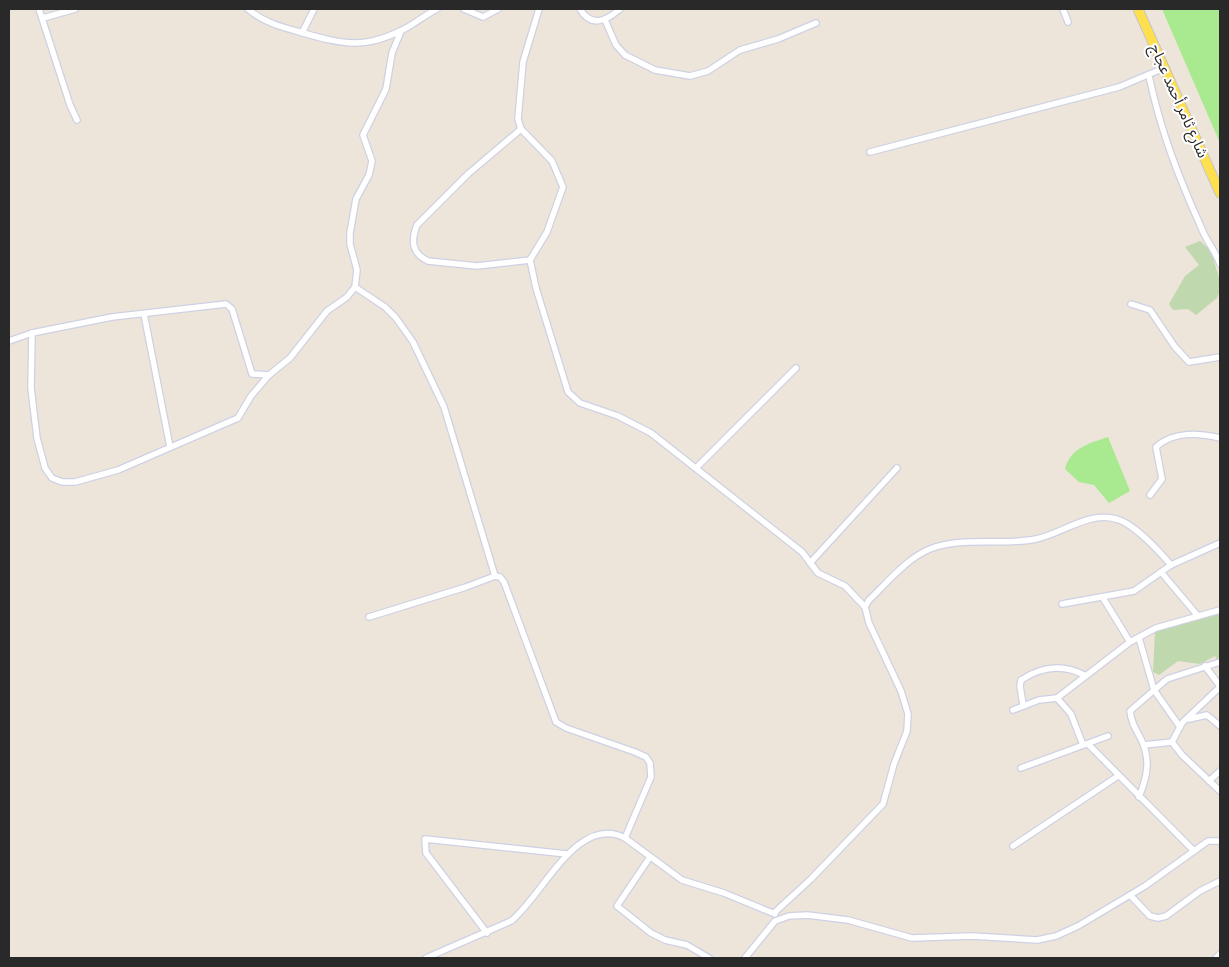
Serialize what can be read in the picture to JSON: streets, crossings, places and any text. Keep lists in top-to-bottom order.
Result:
{
  "streets": {
    "main road": ["شارع ثامر أحمد عجاج"]
  }
}
